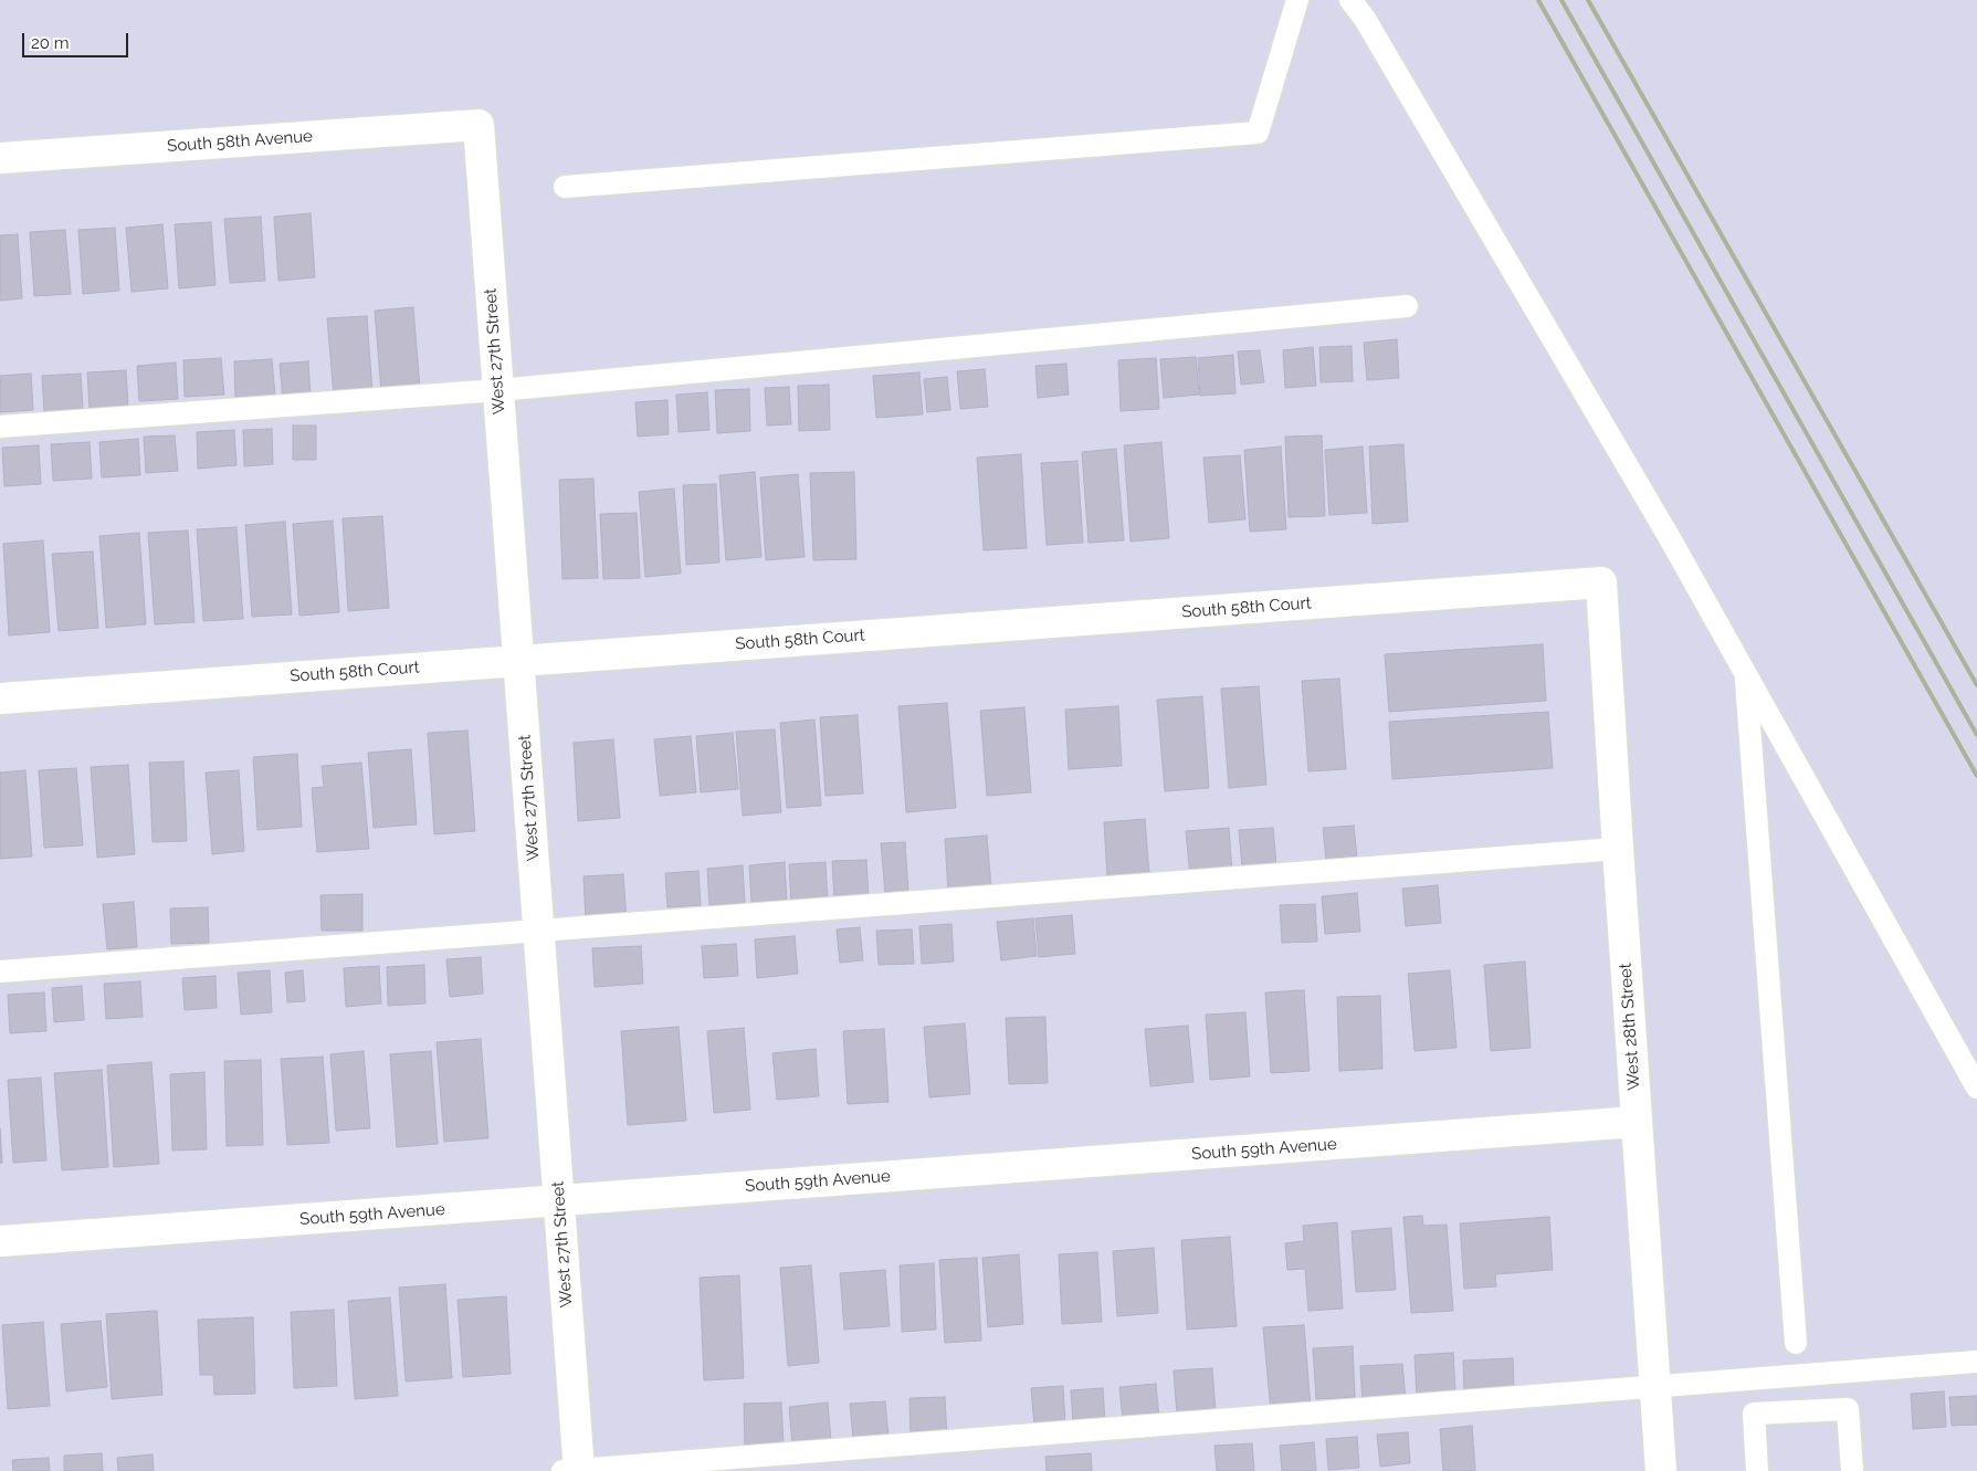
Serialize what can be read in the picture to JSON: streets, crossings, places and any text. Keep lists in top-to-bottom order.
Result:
{
  "streets": {
    "street": [
      "South 58th Avenue",
      "West 27th Street",
      "South 58th Court",
      "West 28th Street",
      "South 59th Avenue"
    ]
  },
  "crossings": [
    ["South 58th Avenue", "West 27th Street"],
    ["West 27th Street", "South 58th Court"],
    ["West 27th Street", "South 59th Avenue"],
    ["South 58th Court", "West 28th Street"],
    ["West 28th Street", "South 59th Avenue"]
  ],
  "scale_bar": "20 m"
}
